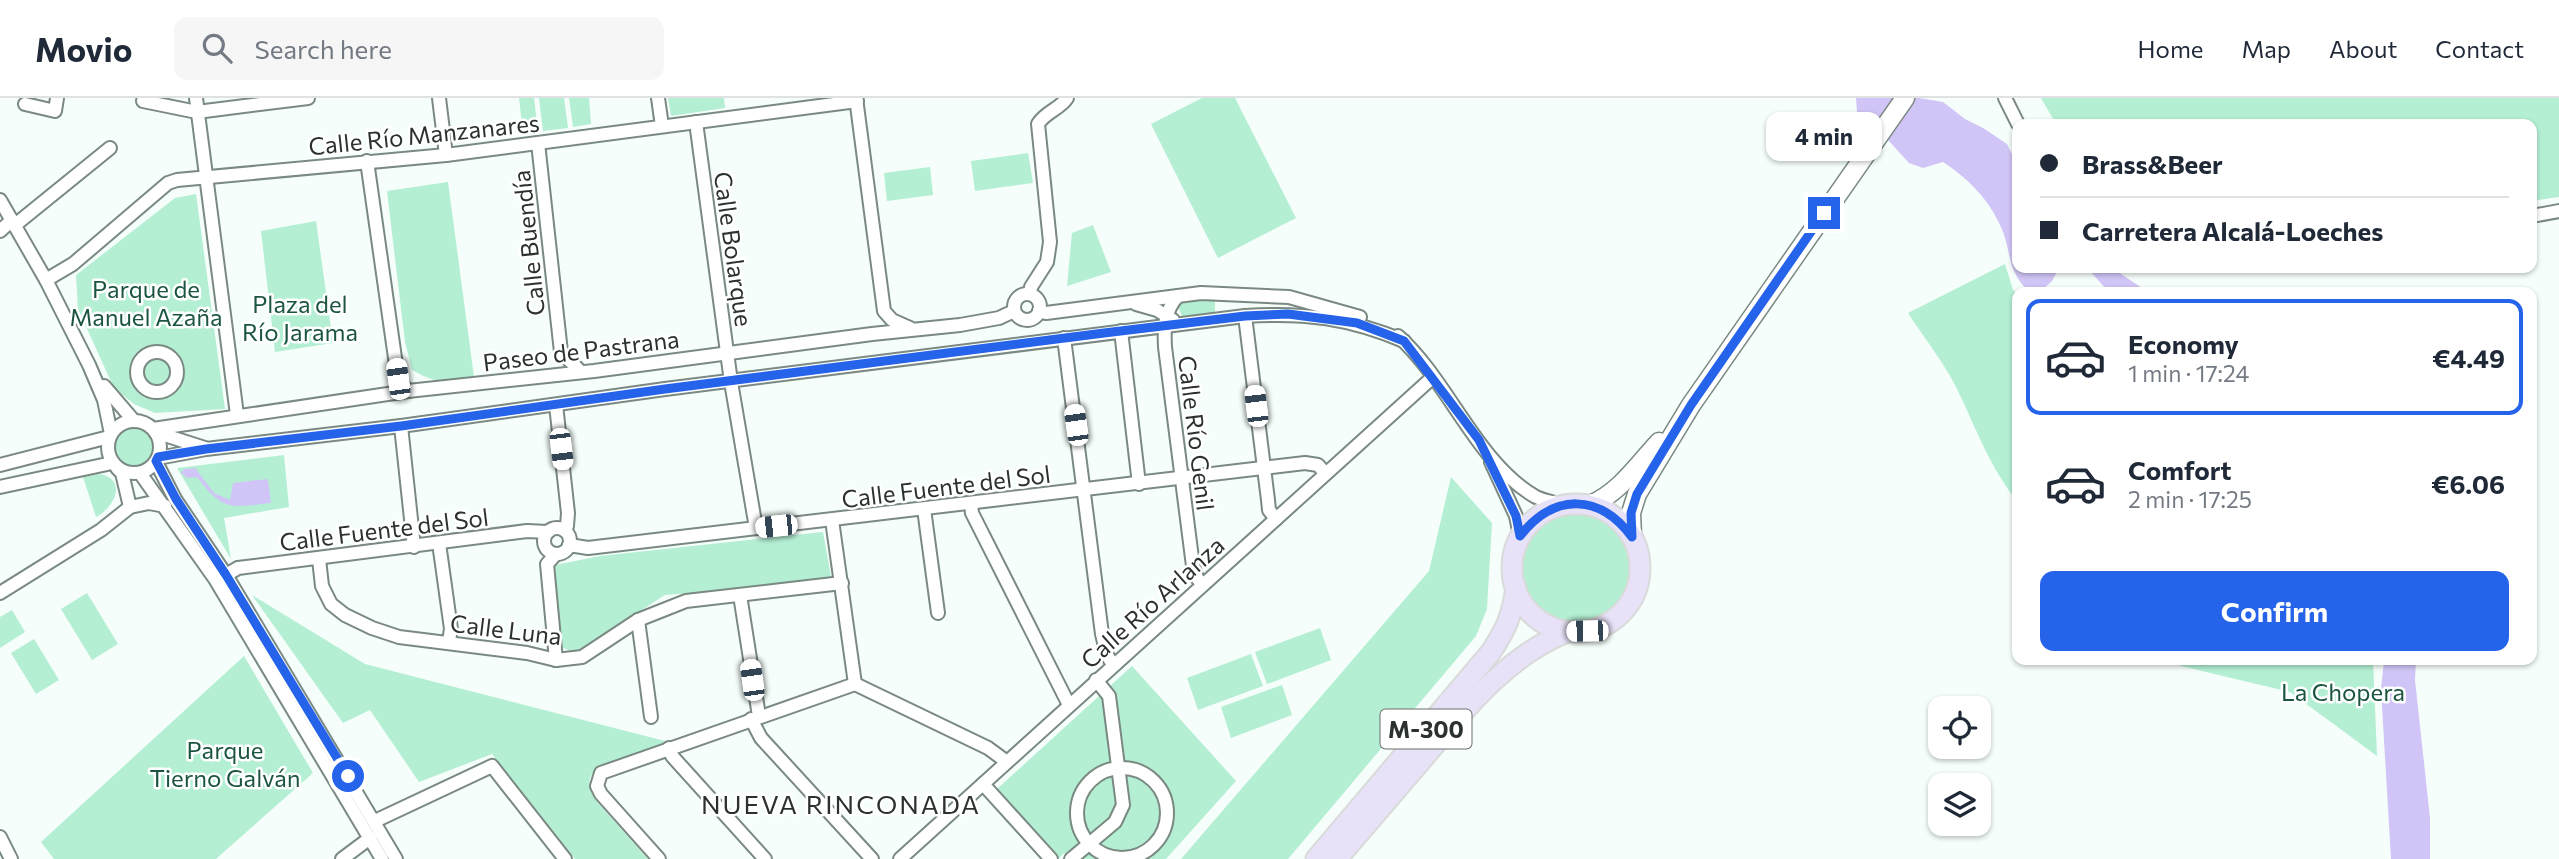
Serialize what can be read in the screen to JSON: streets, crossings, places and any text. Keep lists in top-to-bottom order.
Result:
{
  "streets": {
    "main road": ["M-300"],
    "street": [
      "Calle Río Manzanares",
      "Calle Buendía",
      "Calle Bolarque",
      "Paseo de Pastrana",
      "Calle Río Genil",
      "Calle Fuente del Sol",
      "Calle Río Arlanza",
      "Calle Luna"
    ]
  },
  "crossings": [
    ["Calle Río Manzanares", "Calle Buendía"],
    ["Calle Río Manzanares", "Calle Bolarque"],
    ["Calle Bolarque", "Paseo de Pastrana"],
    ["Calle Bolarque", "Calle Fuente del Sol"],
    ["Paseo de Pastrana", "Calle Río Genil"],
    ["Calle Río Genil", "Calle Fuente del Sol"],
    ["Calle Río Genil", "Calle Río Arlanza"],
    ["Calle Fuente del Sol", "Calle Río Arlanza"],
    ["Calle Fuente del Sol", "Calle Luna"]
  ],
  "districts": ["NUEVA RINCONADA"],
  "parks": [
    "Parque de Manuel Azaña",
    "Plaza del Río Jarama",
    "La Chopera",
    "Parque Tierno Galván"
  ],
  "page": {
    "header": "Movio",
    "search": "Search here",
    "nav": [
      "Home",
      "Map",
      "About",
      "Contact"
    ],
    "bubble": "4 min",
    "banner": ["Brass&Beer", "Carretera Alcalá-Loeches"],
    "list": [
      {
        "name": "Economy",
        "note": "1 min · 17:24",
        "value": "€4.49"
      },
      {
        "name": "Comfort",
        "note": "2 min · 17:25",
        "value": "€6.06"
      }
    ],
    "buttons": "Confirm"
  }
}
